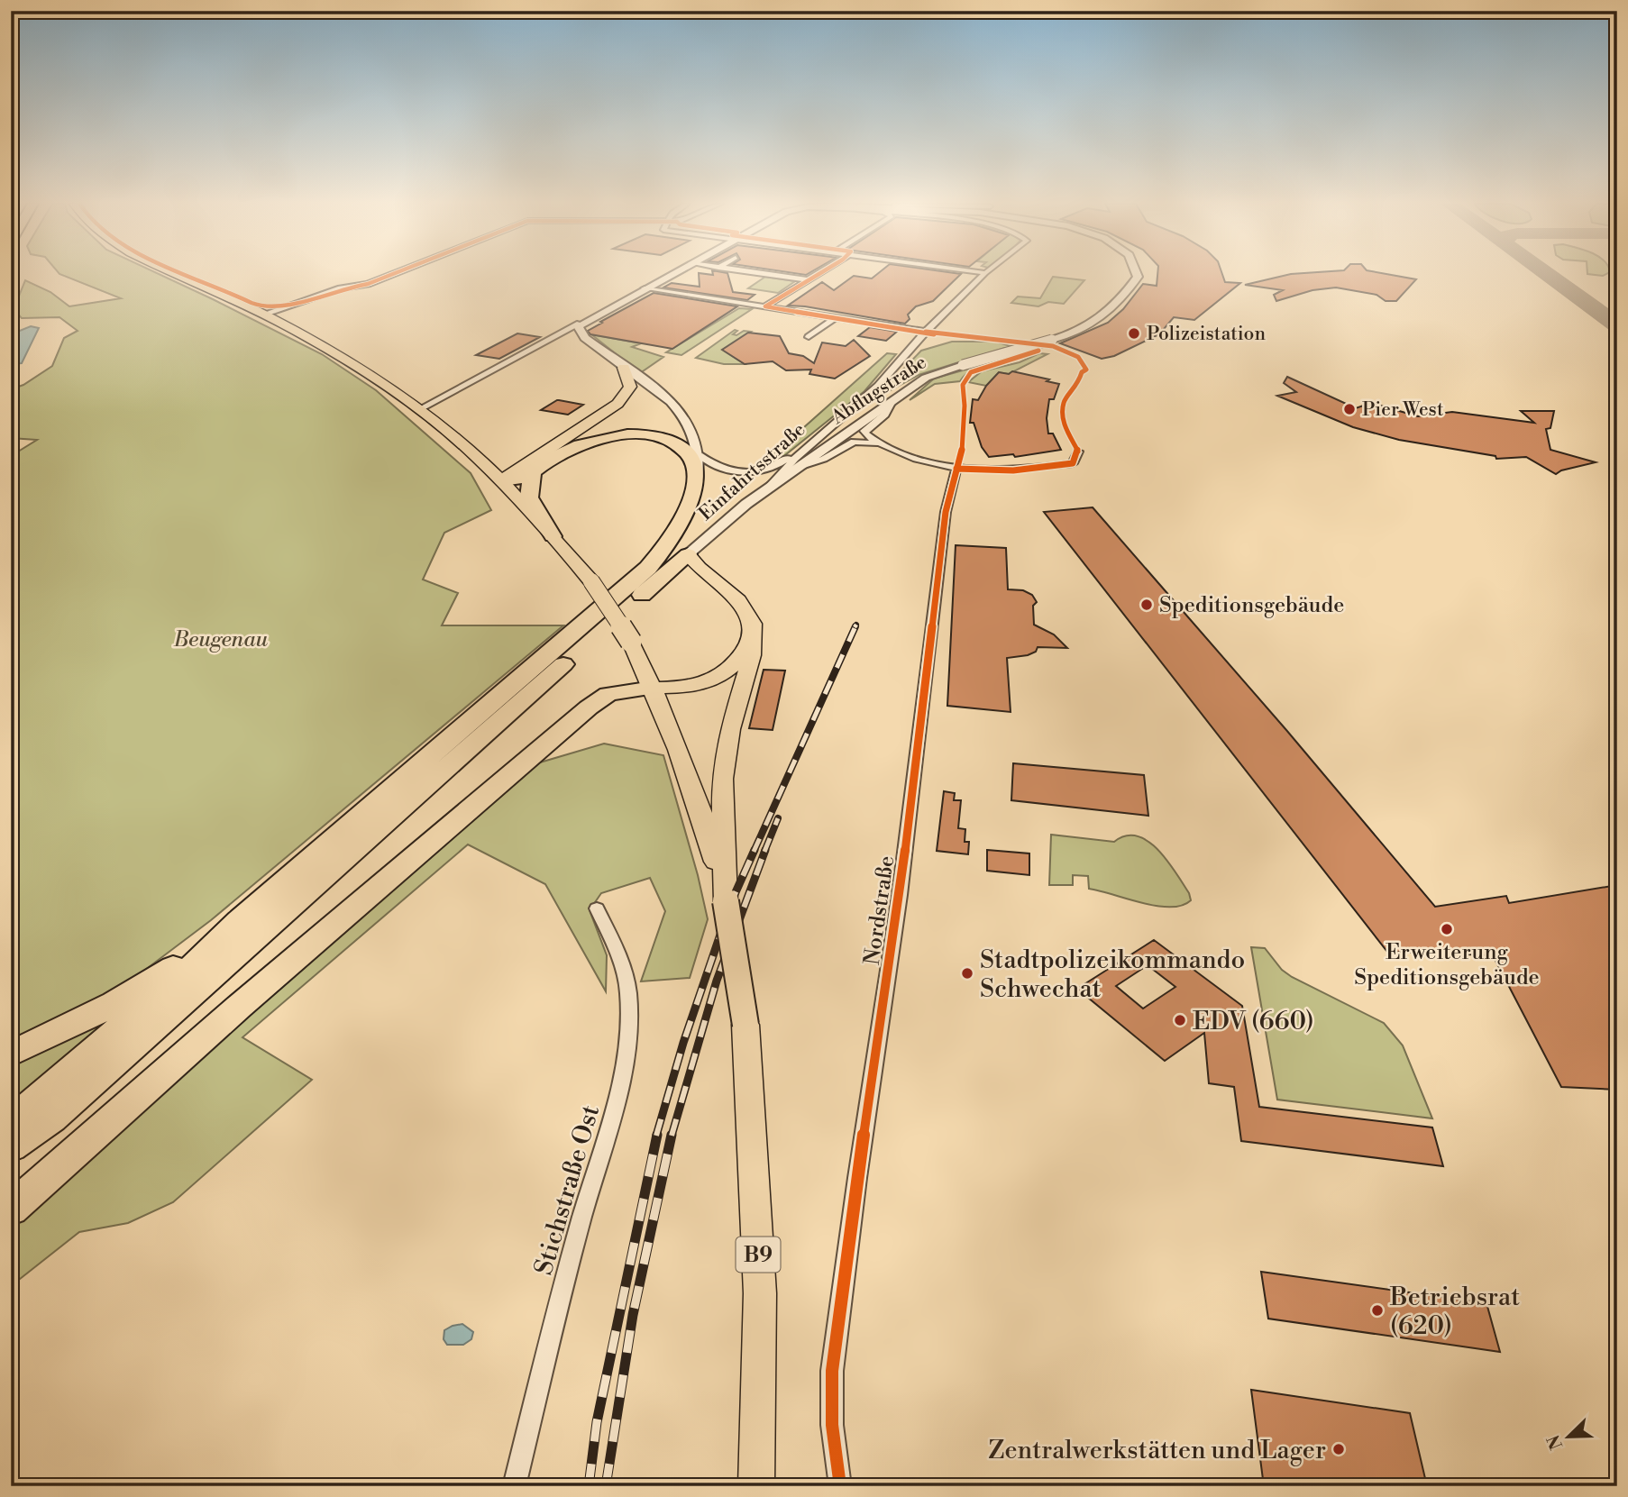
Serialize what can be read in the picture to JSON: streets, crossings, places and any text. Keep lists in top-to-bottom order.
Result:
{
  "streets": {
    "main road": ["B9"],
    "street": [
      "Abflugstraße",
      "Einfahrtsstraße",
      "Nordstraße",
      "Stichstraße Ost"
    ]
  },
  "crossings": [
    ["Abflugstraße", "Einfahrtsstraße"]
  ],
  "parks": ["Beugenau"],
  "places": [
    "Polizeistation",
    "Pier West",
    "Speditionsgebäude",
    "Erweiterung Speditionsgebäude",
    "Stadtpolizeikommando Schwechat",
    "EDV (660)",
    "Betriebsrat (620)",
    "Zentralwerkstätten und Lager"
  ],
  "north": "bottom left"
}
